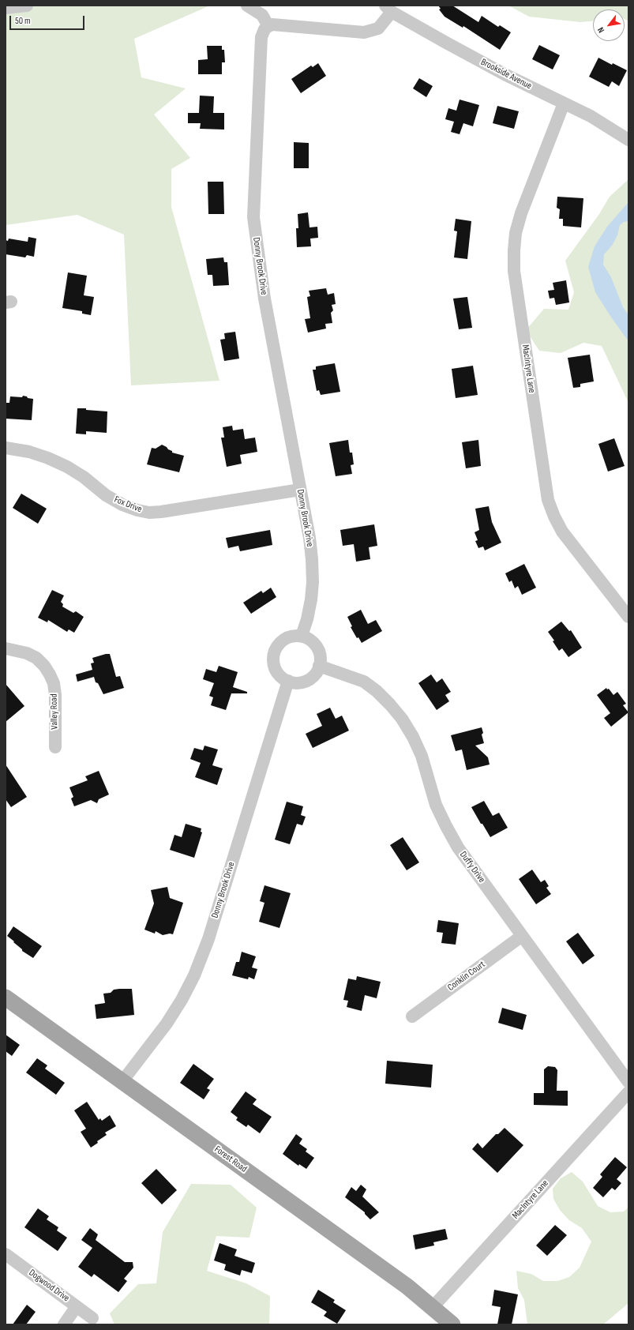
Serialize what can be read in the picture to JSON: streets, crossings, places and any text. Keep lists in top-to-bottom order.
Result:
{
  "streets": {
    "main road": ["Forest Road"],
    "street": [
      "Brookside Avenue",
      "Donny Brook Drive",
      "MacIntyre Lane",
      "Fox Drive",
      "Valley Road",
      "Duffy Drive",
      "Conklin Court",
      "Dogwood Drive"
    ]
  },
  "crossings": [
    ["Brookside Avenue", "MacIntyre Lane"],
    ["Donny Brook Drive", "Fox Drive"],
    ["Donny Brook Drive", "Duffy Drive"],
    ["Donny Brook Drive", "Forest Road"],
    ["MacIntyre Lane", "Forest Road"],
    ["Duffy Drive", "Conklin Court"]
  ],
  "scale_bar": "50 m",
  "north": "bottom left"
}
